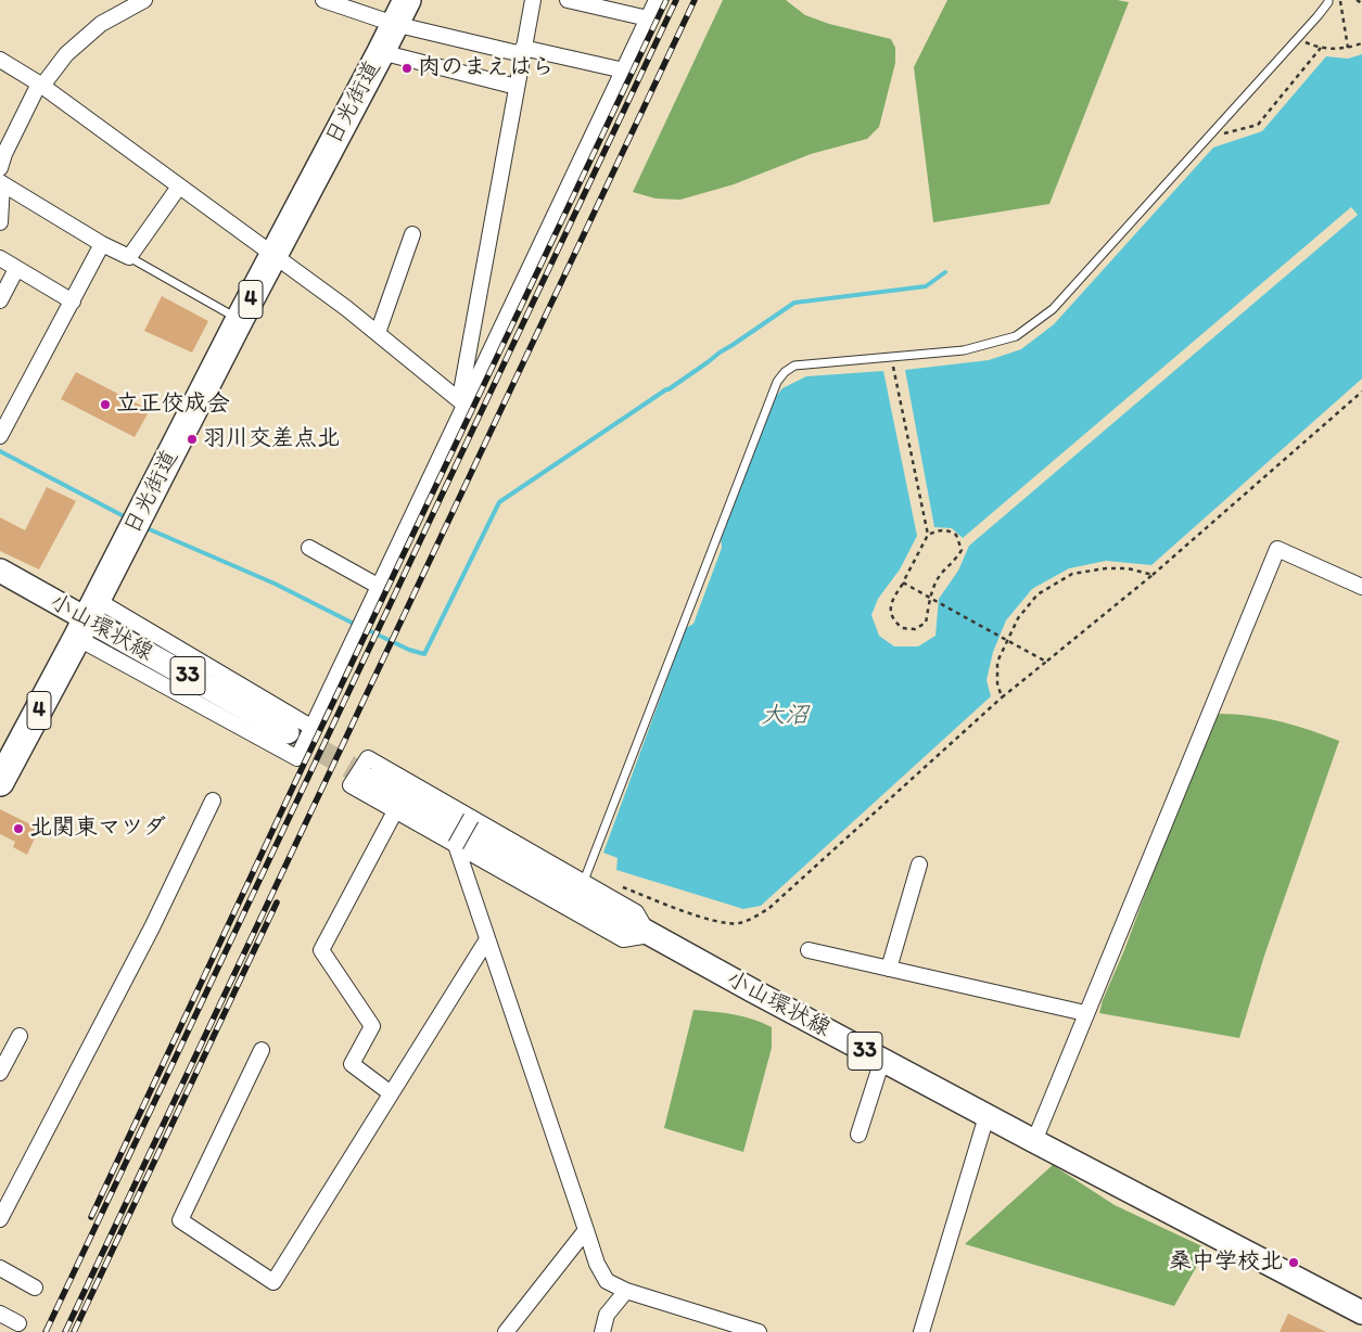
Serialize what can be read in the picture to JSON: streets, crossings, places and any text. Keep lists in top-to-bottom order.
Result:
{
  "streets": {
    "highway": ["日光街道", "4"],
    "main road": ["小山環状線", "33"]
  },
  "crossings": [
    ["日光街道", "小山環状線"]
  ],
  "water": ["大沼"],
  "places": [
    "肉のまえはら",
    "立正佼成会",
    "羽川交差点北",
    "北関東マツダ",
    "桑中学校北"
  ]
}
